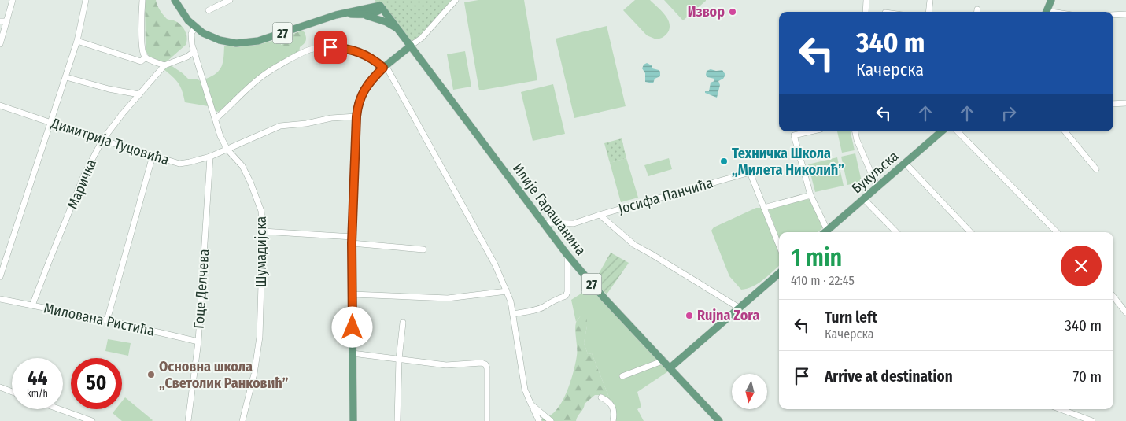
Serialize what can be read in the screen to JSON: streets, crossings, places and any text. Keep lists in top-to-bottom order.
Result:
{
  "streets": {
    "main road": ["27", "Букуљска", "Илије Гарашанина"],
    "street": [
      "Димитрија Туцовића",
      "Маричка",
      "Јосифа Панчића",
      "Шумадијска",
      "Гоце Делчева",
      "Милована Ристића"
    ]
  },
  "crossings": [
    ["27", "Илије Гарашанина"],
    ["27", "Шумадијска"],
    ["Димитрија Туцовића", "Маричка"],
    ["Димитрија Туцовића", "Шумадијска"],
    ["Димитрија Туцовића", "Гоце Делчева"],
    ["Маричка", "Шумадијска"],
    ["Маричка", "Милована Ристића"],
    ["Јосифа Панчића", "Илије Гарашанина"],
    ["Гоце Делчева", "Милована Ристића"]
  ],
  "places": [
    "Извор",
    "Техничка Школа „Милета Николић”",
    "Rujna Zora",
    "Основна школа „Светолик Ранковић”"
  ],
  "north": "bottom",
  "page": {
    "turn": ["340 m", "Качерска"],
    "heading": ["1 min", "410 m · 22:45"],
    "list": [
      {
        "name": "Turn left",
        "note": "Качерска",
        "value": "340 m"
      },
      {
        "name": "Arrive at destination",
        "value": "70 m"
      }
    ],
    "speed": "44 km/h",
    "limit": "50"
  }
}
